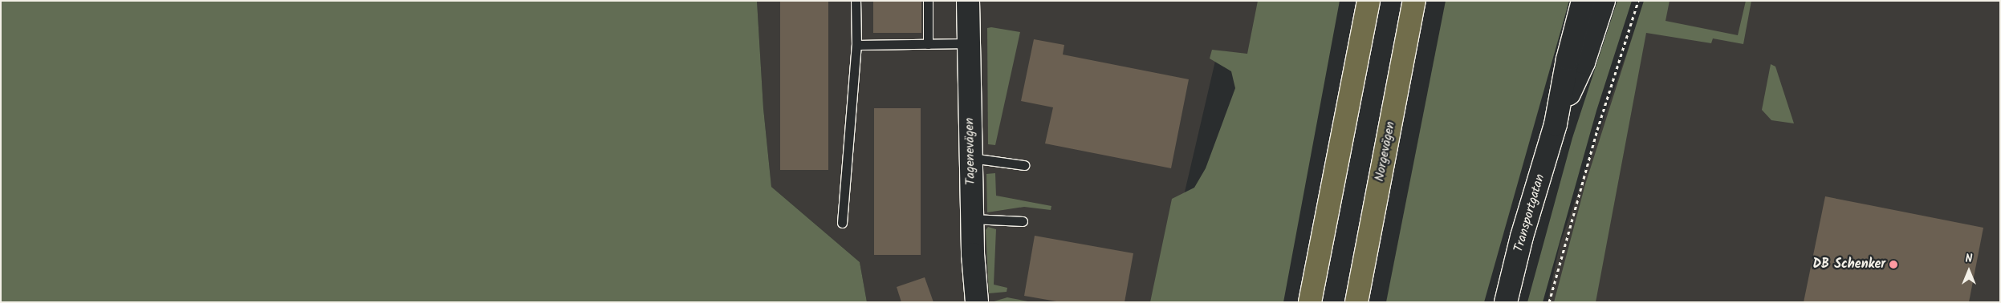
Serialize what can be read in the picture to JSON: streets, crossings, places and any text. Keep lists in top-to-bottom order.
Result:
{
  "streets": {
    "highway": ["Norgevägen"],
    "street": ["Tagenevägen", "Transportgatan"]
  },
  "places": ["DB Schenker"],
  "north": "top"
}
